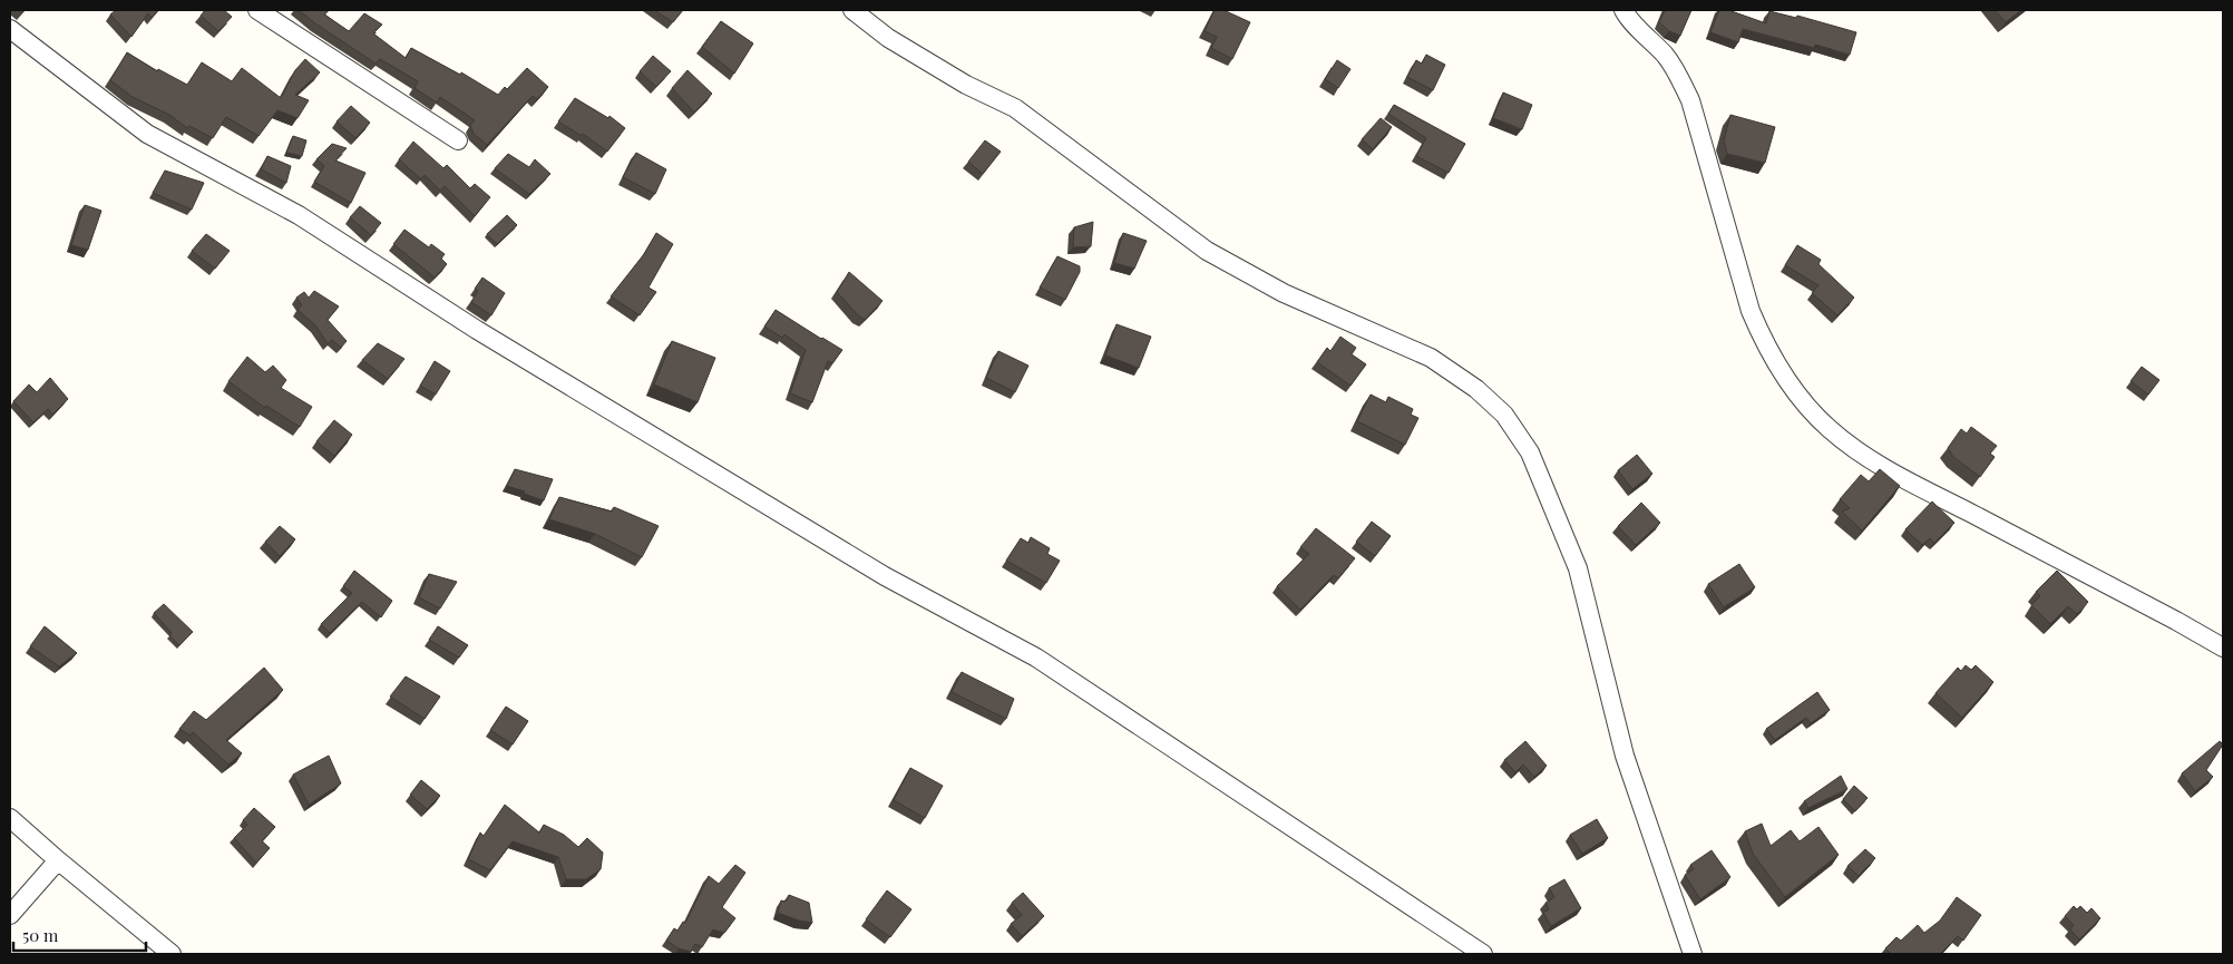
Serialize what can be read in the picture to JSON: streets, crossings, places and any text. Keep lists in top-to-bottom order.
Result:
{
  "scale_bar": "50 m"
}
